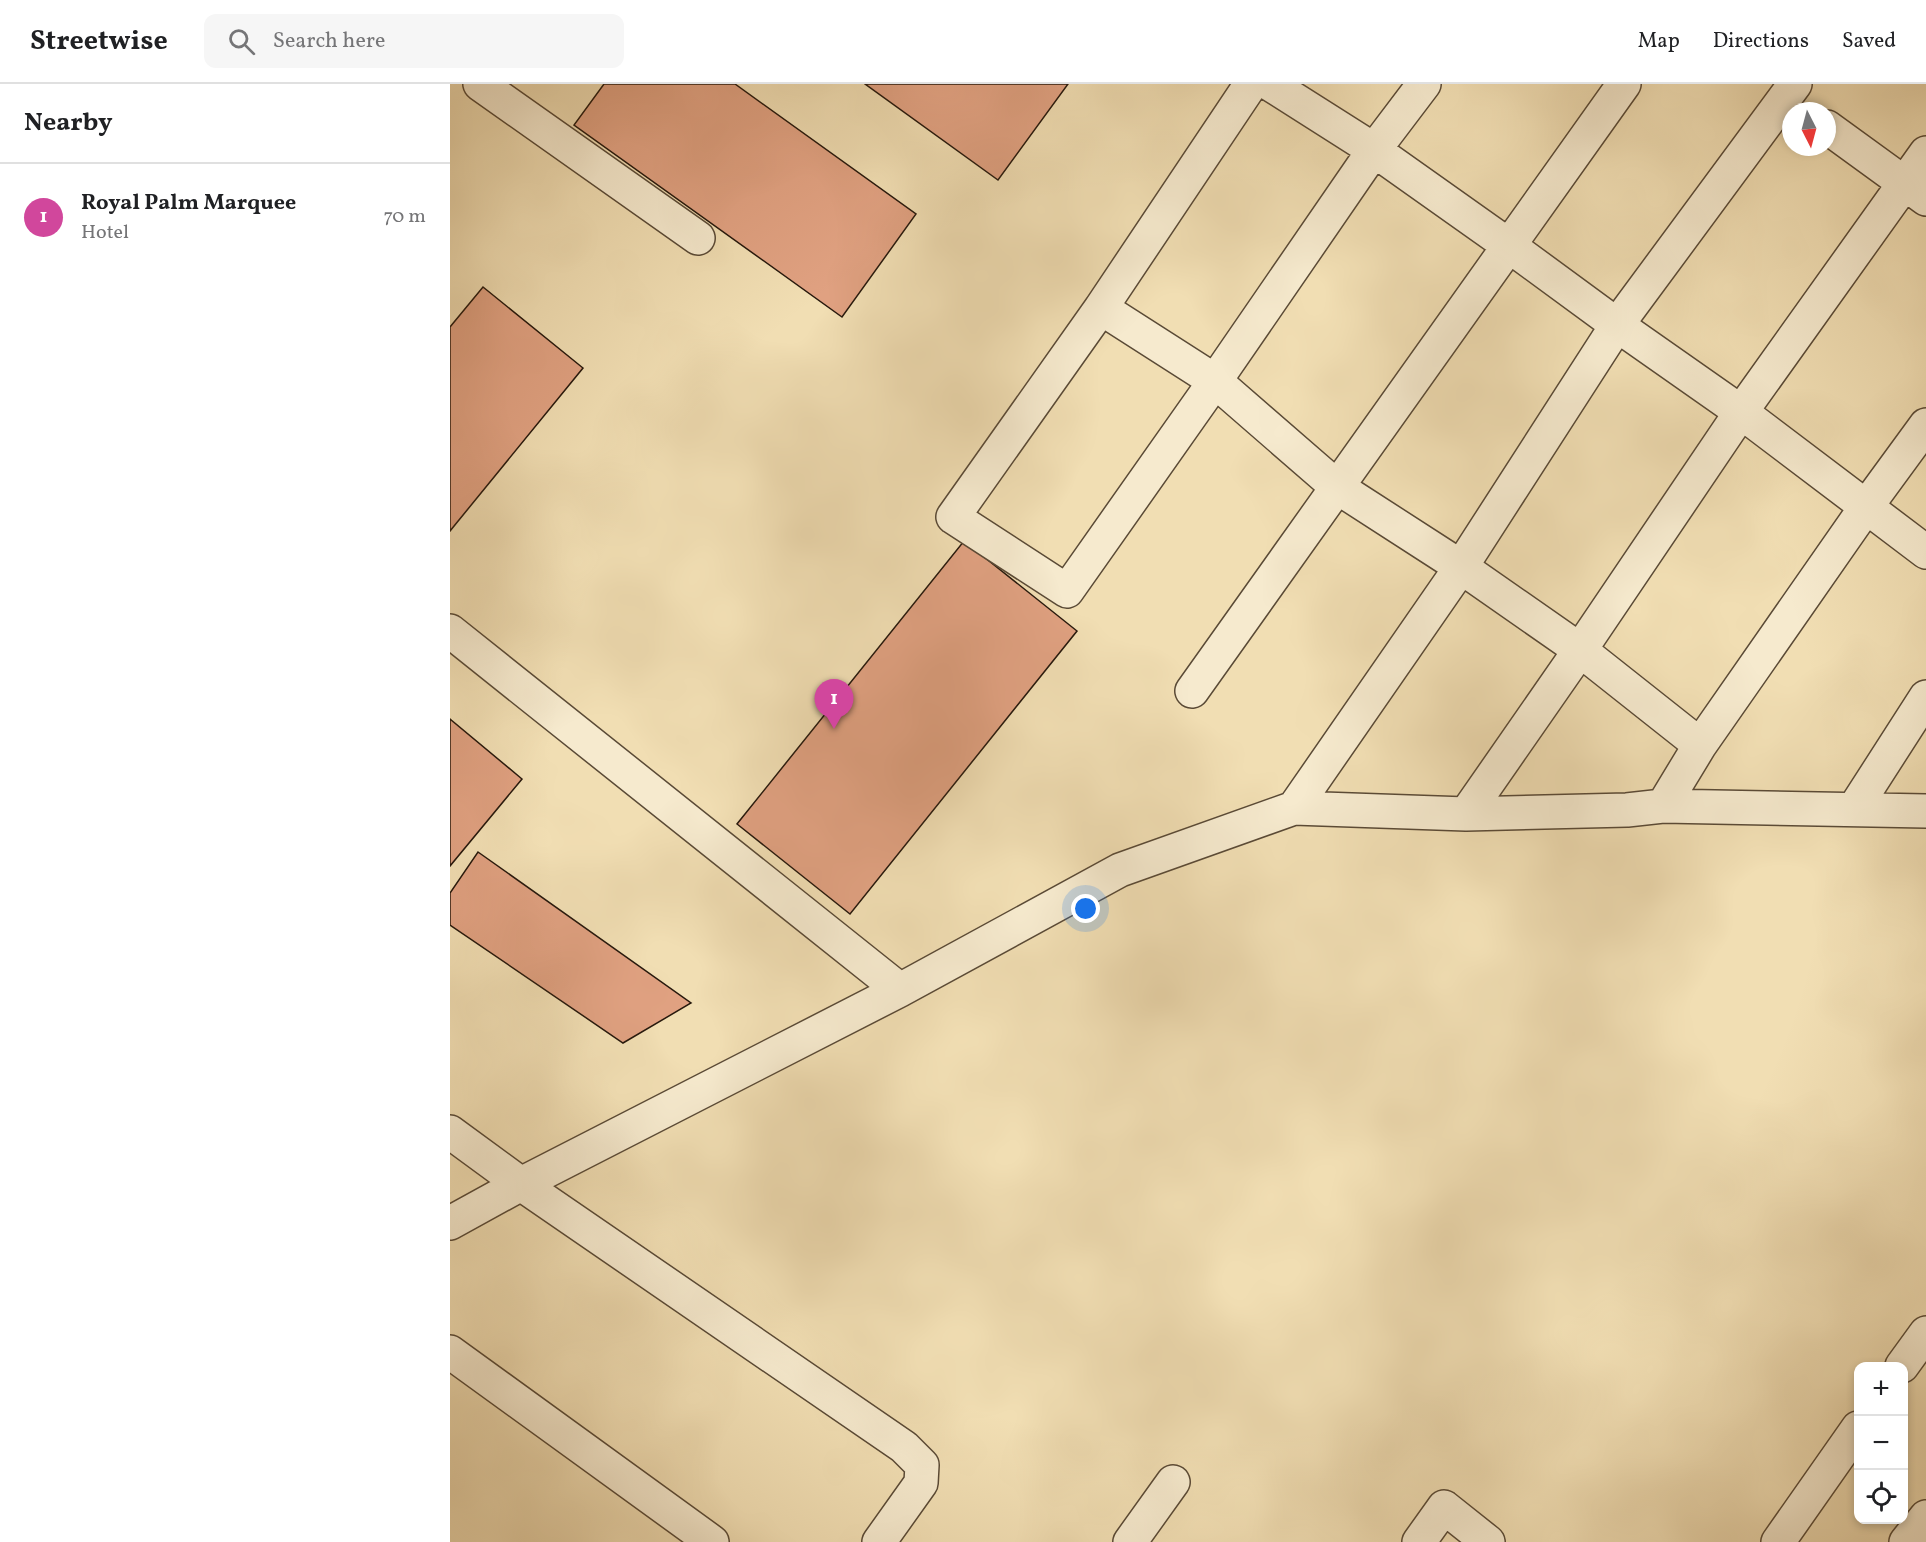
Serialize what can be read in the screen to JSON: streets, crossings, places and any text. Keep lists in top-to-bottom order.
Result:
{
  "north": "bottom",
  "page": {
    "header": "Streetwise",
    "search": "Search here",
    "nav": ["Map", "Directions", "Saved"],
    "heading": "Nearby",
    "list": [
      {
        "mark": "1",
        "name": "Royal Palm Marquee",
        "note": "Hotel",
        "value": "70 m"
      }
    ],
    "pins": "1",
    "map_buttons": ["+", "−"]
  }
}
